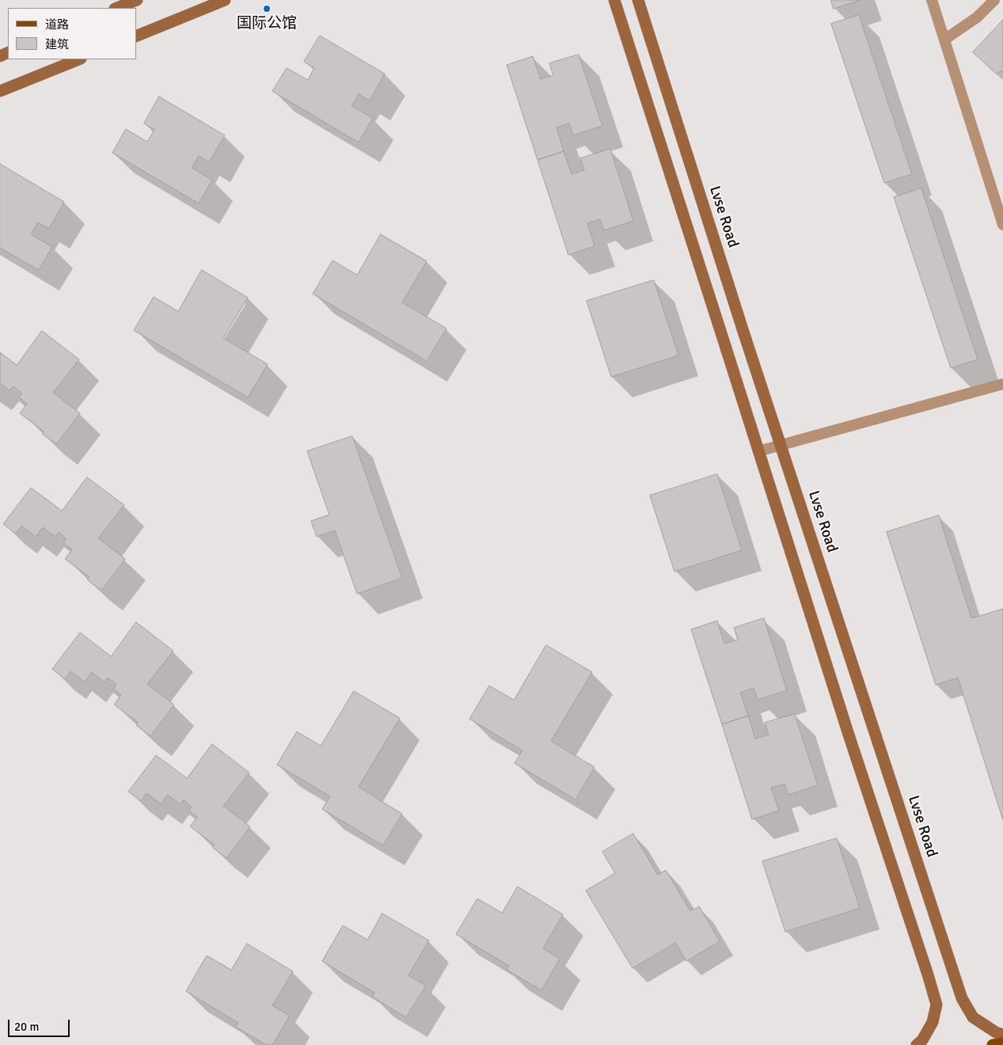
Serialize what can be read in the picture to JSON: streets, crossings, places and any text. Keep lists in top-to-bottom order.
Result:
{
  "streets": {
    "main road": ["Lvse Road"]
  },
  "places": ["国际公馆"],
  "legend": ["道路", "建筑"],
  "scale_bar": "20 m"
}
